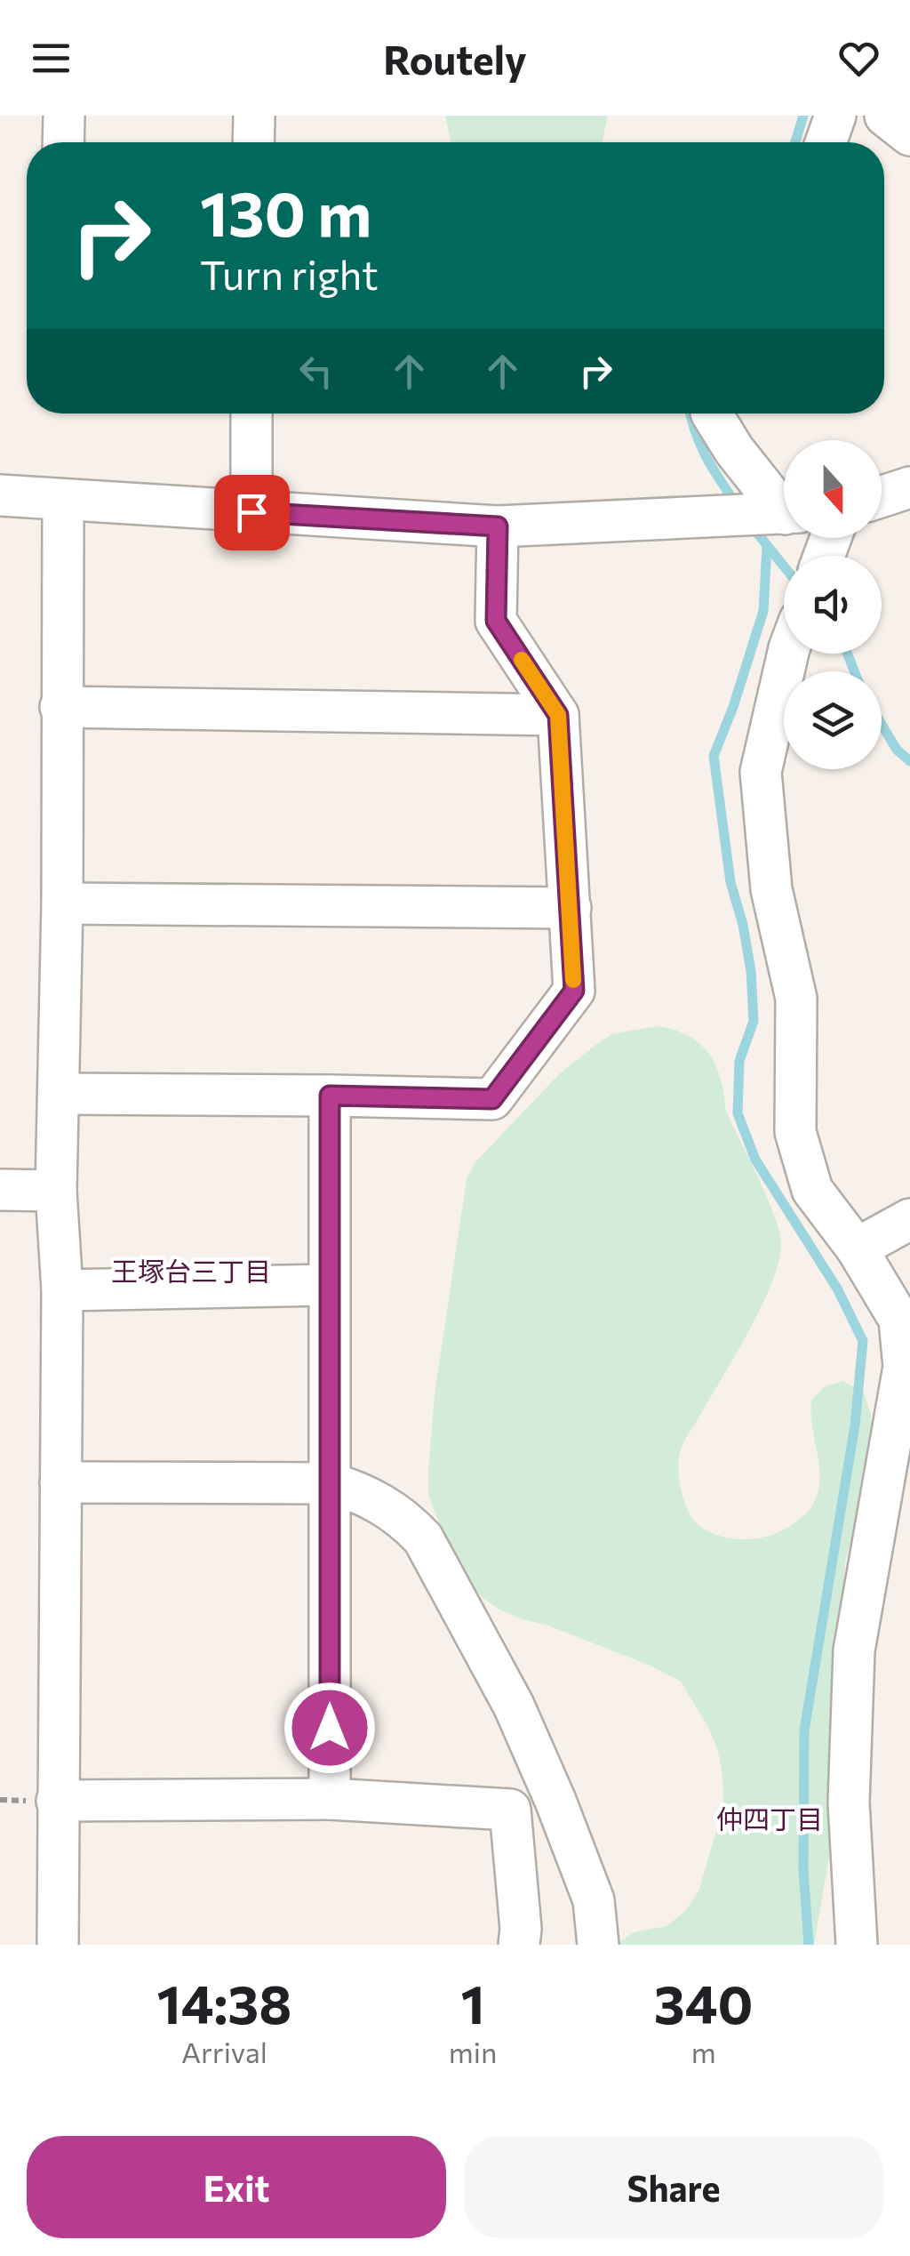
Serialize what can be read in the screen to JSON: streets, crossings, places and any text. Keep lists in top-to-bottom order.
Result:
{
  "districts": ["王塚台三丁目", "仲四丁目"],
  "north": "bottom",
  "page": {
    "header": "Routely",
    "turn": ["130 m", "Turn right"],
    "eta": [
      "14:38",
      "Arrival",
      "1",
      "min",
      "340",
      "m"
    ],
    "buttons": ["Exit", "Share"]
  }
}
